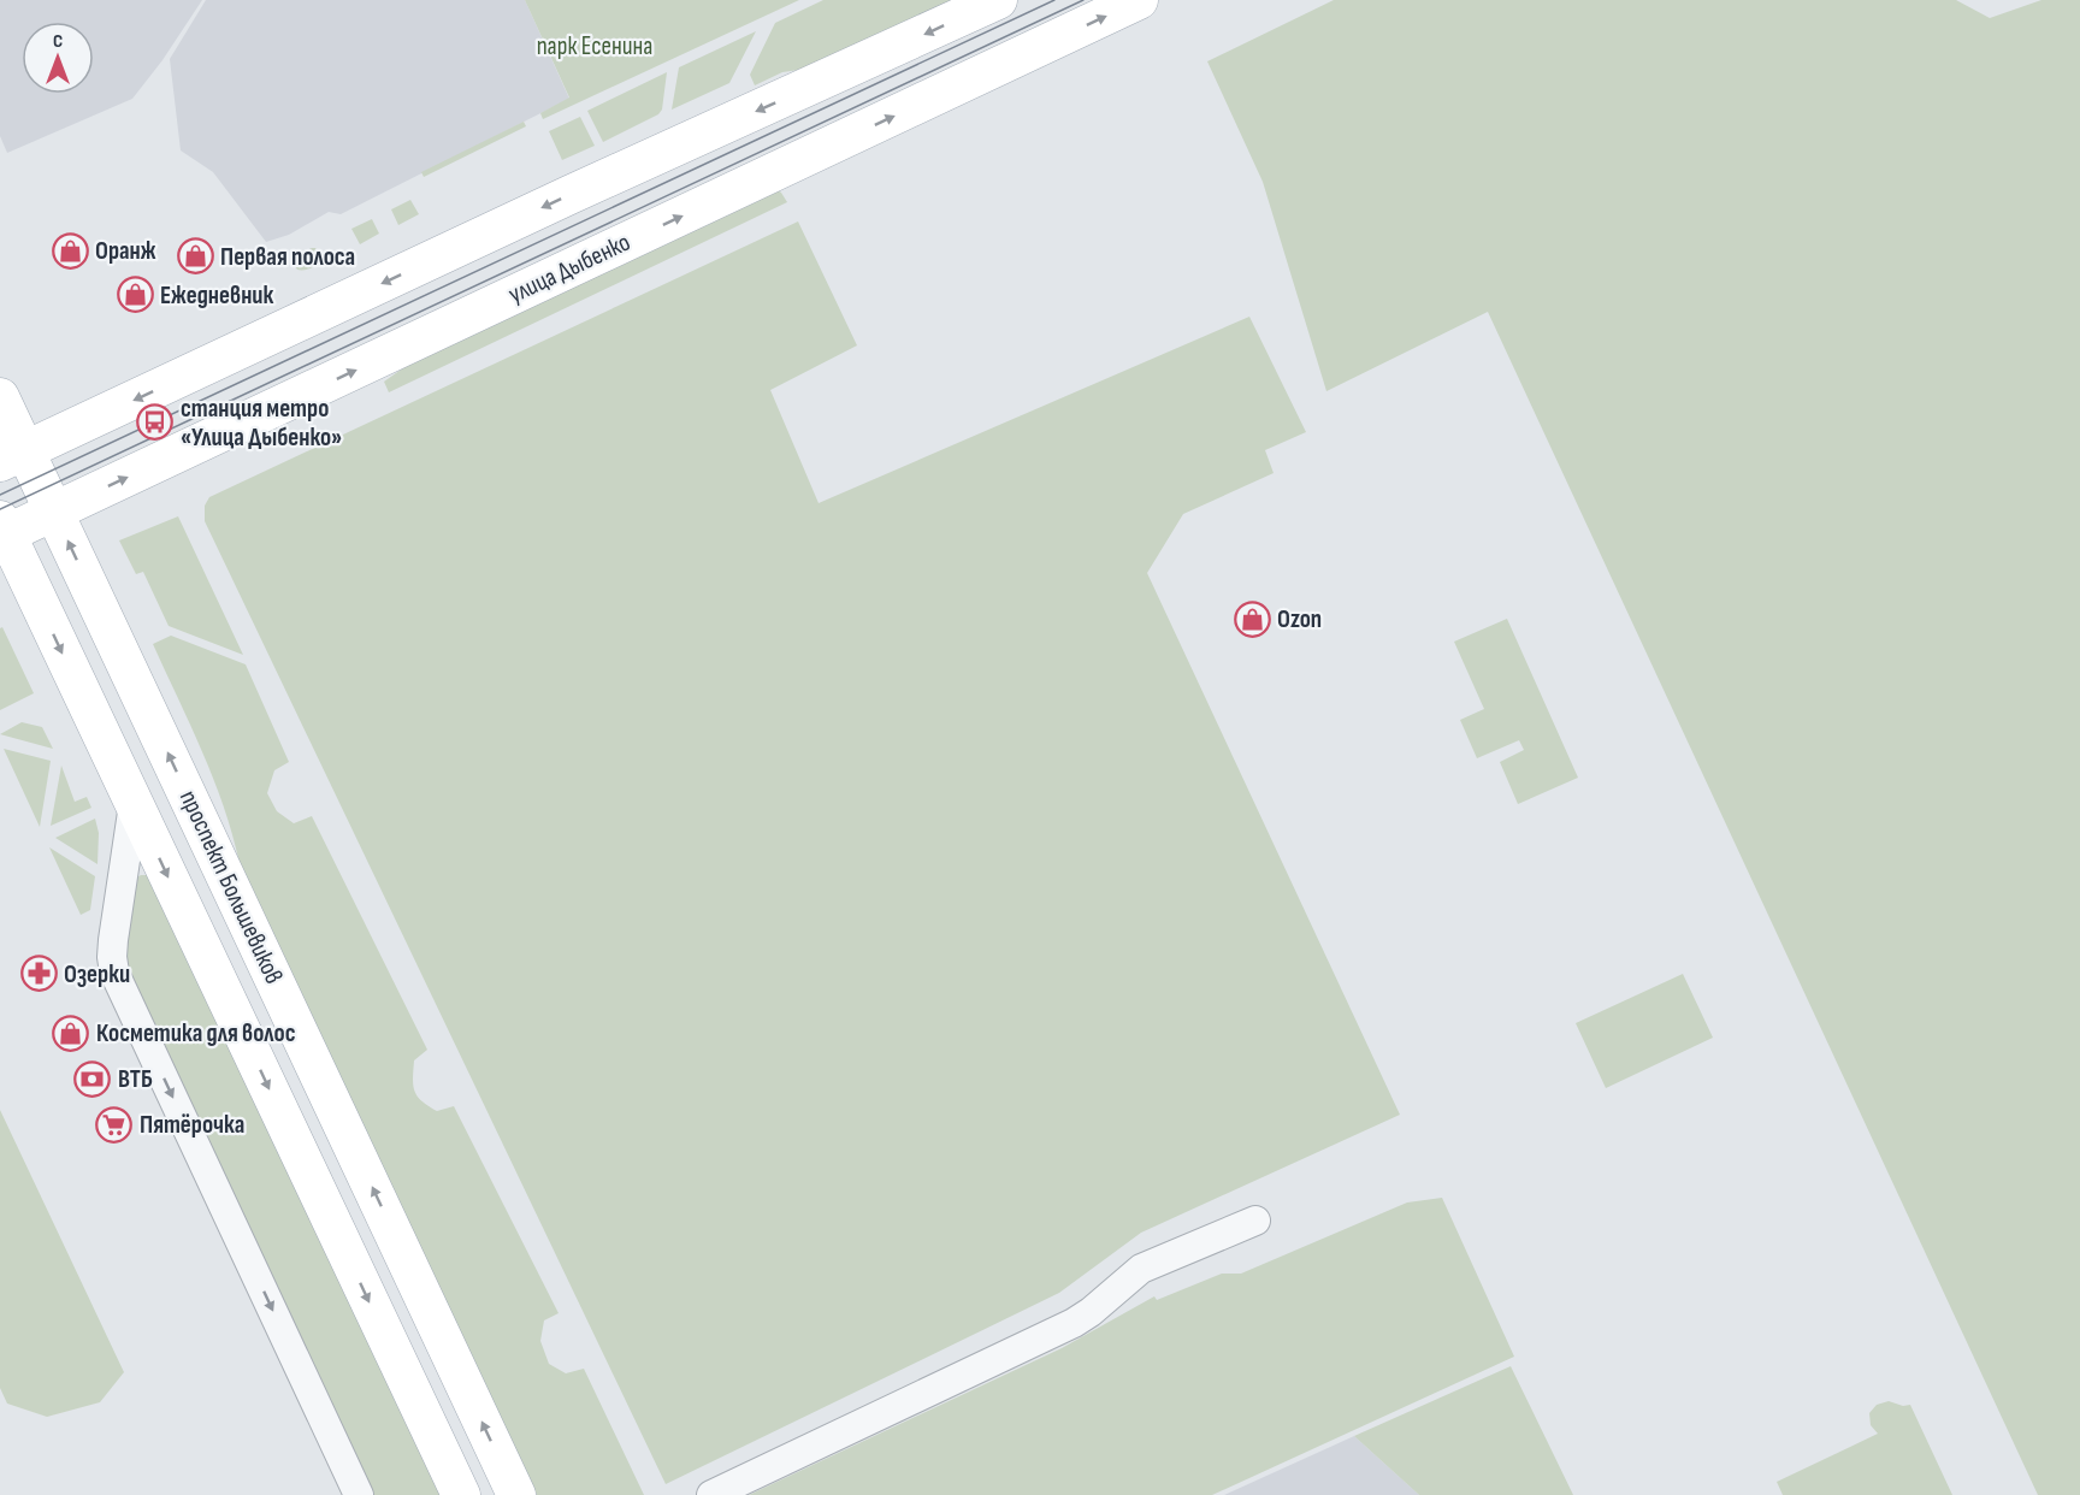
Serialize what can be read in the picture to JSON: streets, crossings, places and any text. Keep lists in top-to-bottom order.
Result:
{
  "streets": {
    "main road": ["улица Дыбенко", "проспект Большевиков"]
  },
  "crossings": [
    ["улица Дыбенко", "проспект Большевиков"]
  ],
  "parks": ["парк Есенина"],
  "places": {
    "shop": [
      "Оранж",
      "Первая полоса",
      "Ежедневник",
      "Ozon",
      "Косметика для волос"
    ],
    "bus stop": ["станция метро «Улица Дыбенко»"],
    "pharmacy": ["Озерки"],
    "bank": ["ВТБ"],
    "supermarket": ["Пятёрочка"]
  },
  "north": "top"
}
